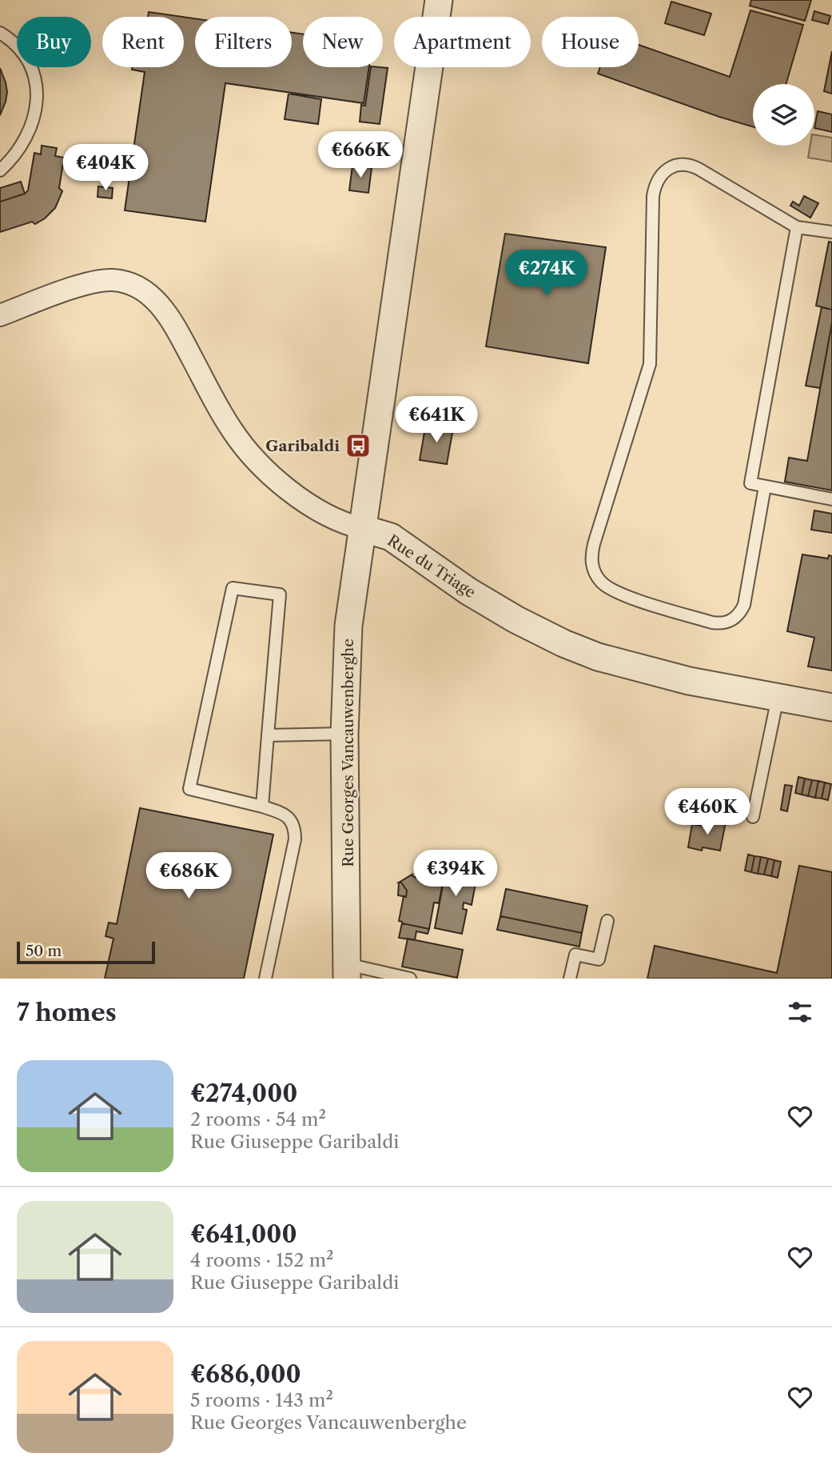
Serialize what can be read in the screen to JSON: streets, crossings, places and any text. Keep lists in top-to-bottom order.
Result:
{
  "streets": {
    "street": ["Rue du Triage", "Rue Georges Vancauwenberghe"]
  },
  "crossings": [
    ["Rue du Triage", "Rue Georges Vancauwenberghe"]
  ],
  "places": {
    "bus stop": ["Garibaldi"]
  },
  "scale_bar": "50 m",
  "page": {
    "chip": [
      "Buy",
      "Rent",
      "Filters",
      "New",
      "Apartment",
      "House"
    ],
    "price": [
      "€666K",
      "€404K",
      "€274K",
      "€641K",
      "€460K",
      "€394K",
      "€686K"
    ],
    "scale": "50 m",
    "heading": "7 homes",
    "list": [
      {
        "name": "€274,000",
        "note": "2 rooms · 54 m² · Rue Giuseppe Garibaldi"
      },
      {
        "name": "€641,000",
        "note": "4 rooms · 152 m² · Rue Giuseppe Garibaldi"
      },
      {
        "name": "€686,000",
        "note": "5 rooms · 143 m² · Rue Georges Vancauwenberghe"
      }
    ]
  }
}
